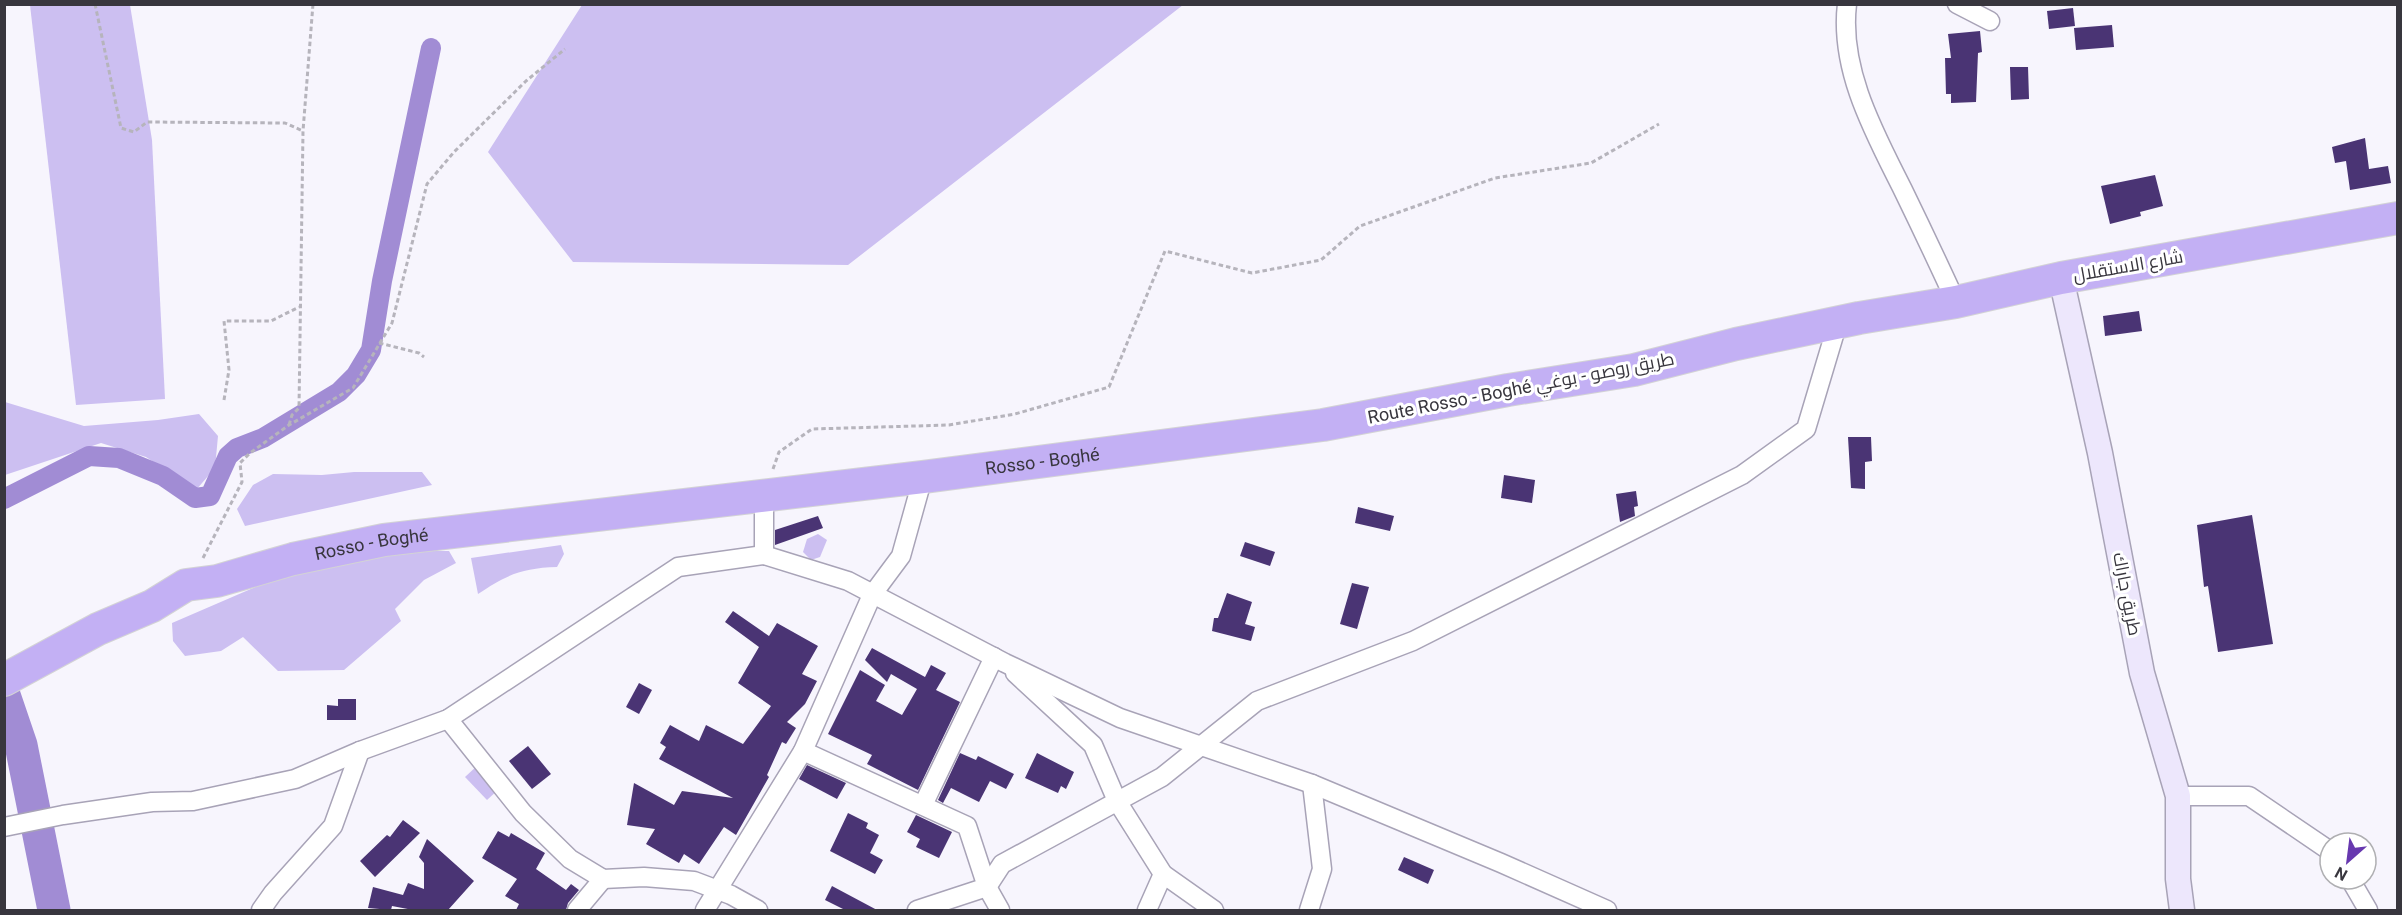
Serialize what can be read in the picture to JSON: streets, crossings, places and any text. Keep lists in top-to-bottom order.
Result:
{
  "streets": {
    "highway": ["شارع الاستقلال", "Rosso - Boghé"],
    "street": ["طريق جاراك"]
  },
  "crossings": [
    ["شارع الاستقلال", "Rosso - Boghé"],
    ["شارع الاستقلال", "طريق جاراك"]
  ],
  "north": "bottom left"
}
